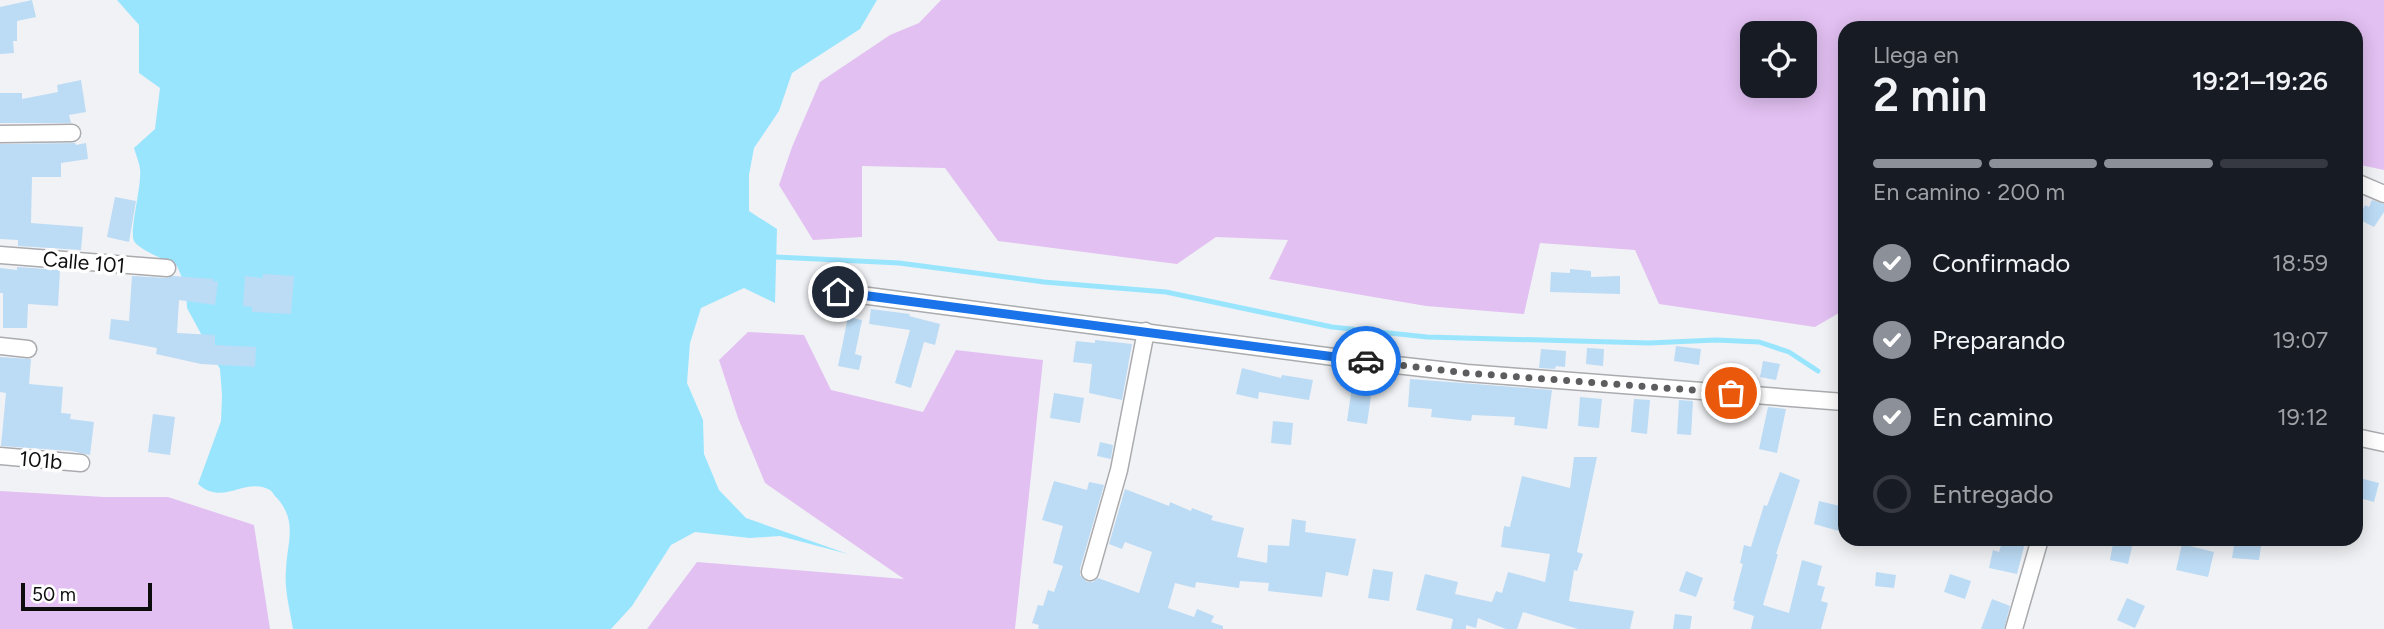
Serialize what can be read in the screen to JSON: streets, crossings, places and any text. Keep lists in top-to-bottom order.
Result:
{
  "streets": {
    "street": ["Calle 101", "101b"]
  },
  "scale_bar": "50 m",
  "page": {
    "heading": ["2 min", "Llega en", "19:21–19:26"],
    "bar": "En camino · 200 m",
    "list": [
      ["Confirmado", "18:59"],
      ["Preparando", "19:07"],
      ["En camino", "19:12"],
      "Entregado"
    ],
    "scale": "50 m"
  }
}
